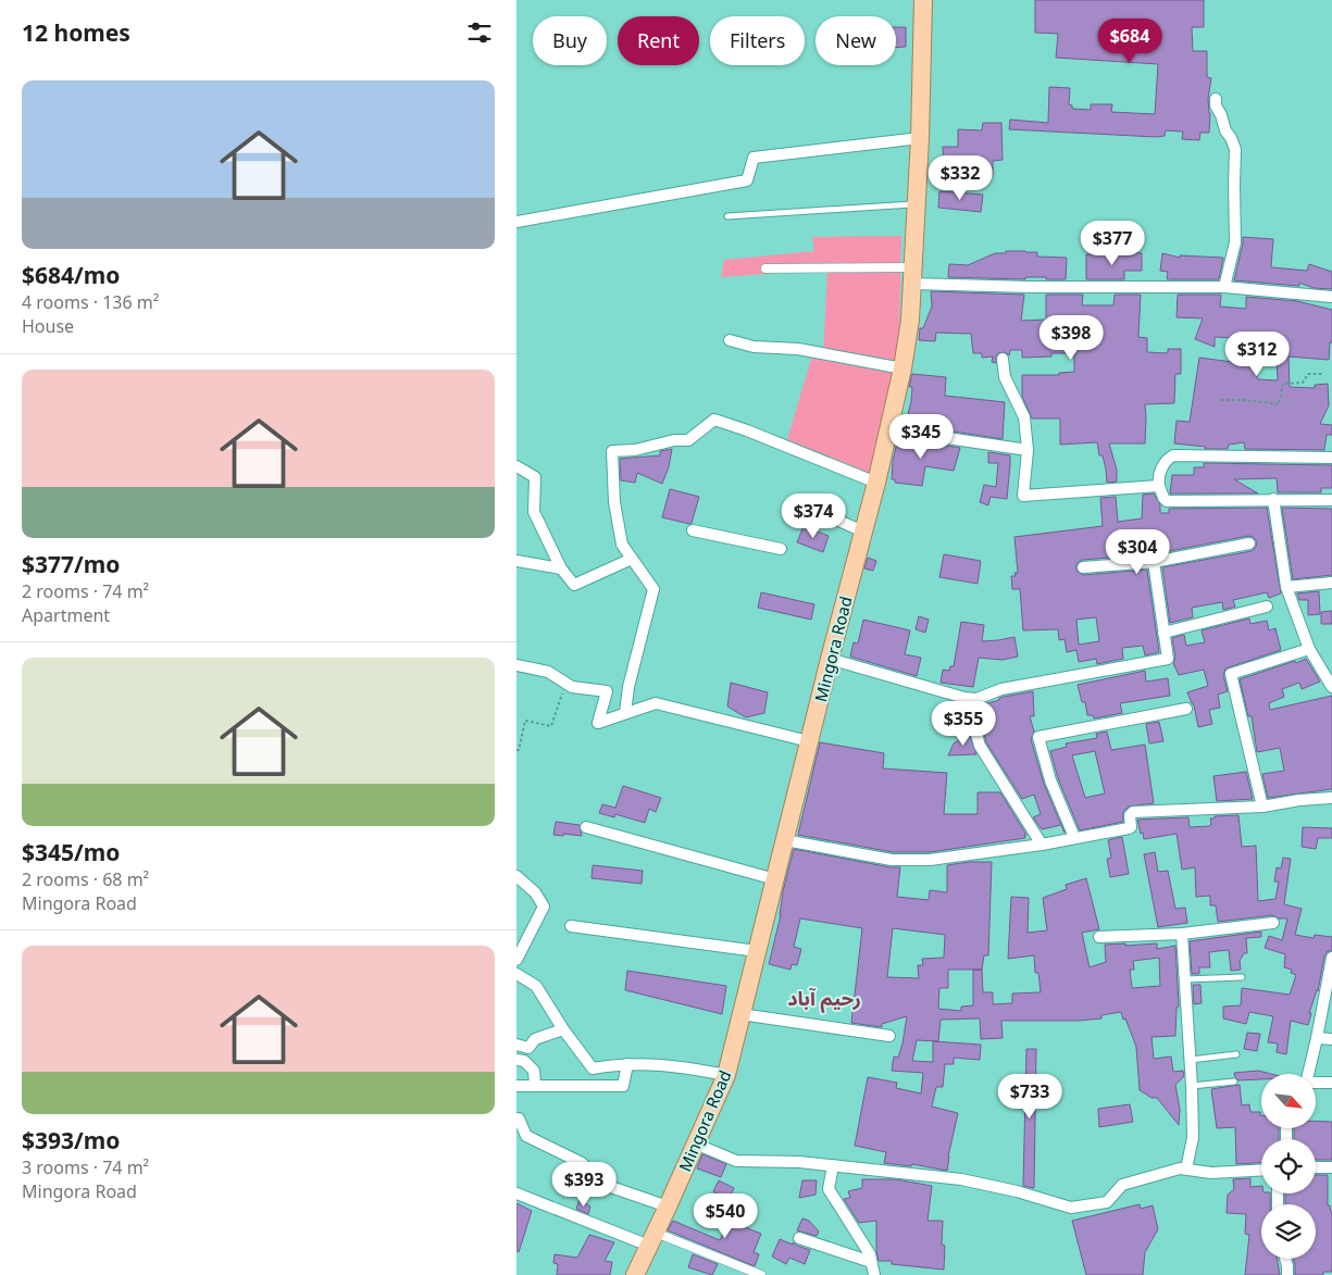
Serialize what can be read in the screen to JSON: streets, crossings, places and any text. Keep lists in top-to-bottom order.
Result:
{
  "streets": {
    "main road": ["Mingora Road"]
  },
  "districts": ["رحیم آباد"],
  "north": "bottom right",
  "page": {
    "heading": "12 homes",
    "chip": [
      "Buy",
      "Rent",
      "Filters",
      "New"
    ],
    "price": [
      "$684",
      "$332",
      "$377",
      "$398",
      "$312",
      "$345",
      "$374",
      "$304",
      "$355",
      "$733",
      "$393",
      "$540"
    ],
    "list": [
      {
        "name": "$684/mo",
        "note": "4 rooms · 136 m² · House"
      },
      {
        "name": "$377/mo",
        "note": "2 rooms · 74 m² · Apartment"
      },
      {
        "name": "$345/mo",
        "note": "2 rooms · 68 m² · Mingora Road"
      },
      {
        "name": "$393/mo",
        "note": "3 rooms · 74 m² · Mingora Road"
      }
    ]
  }
}
